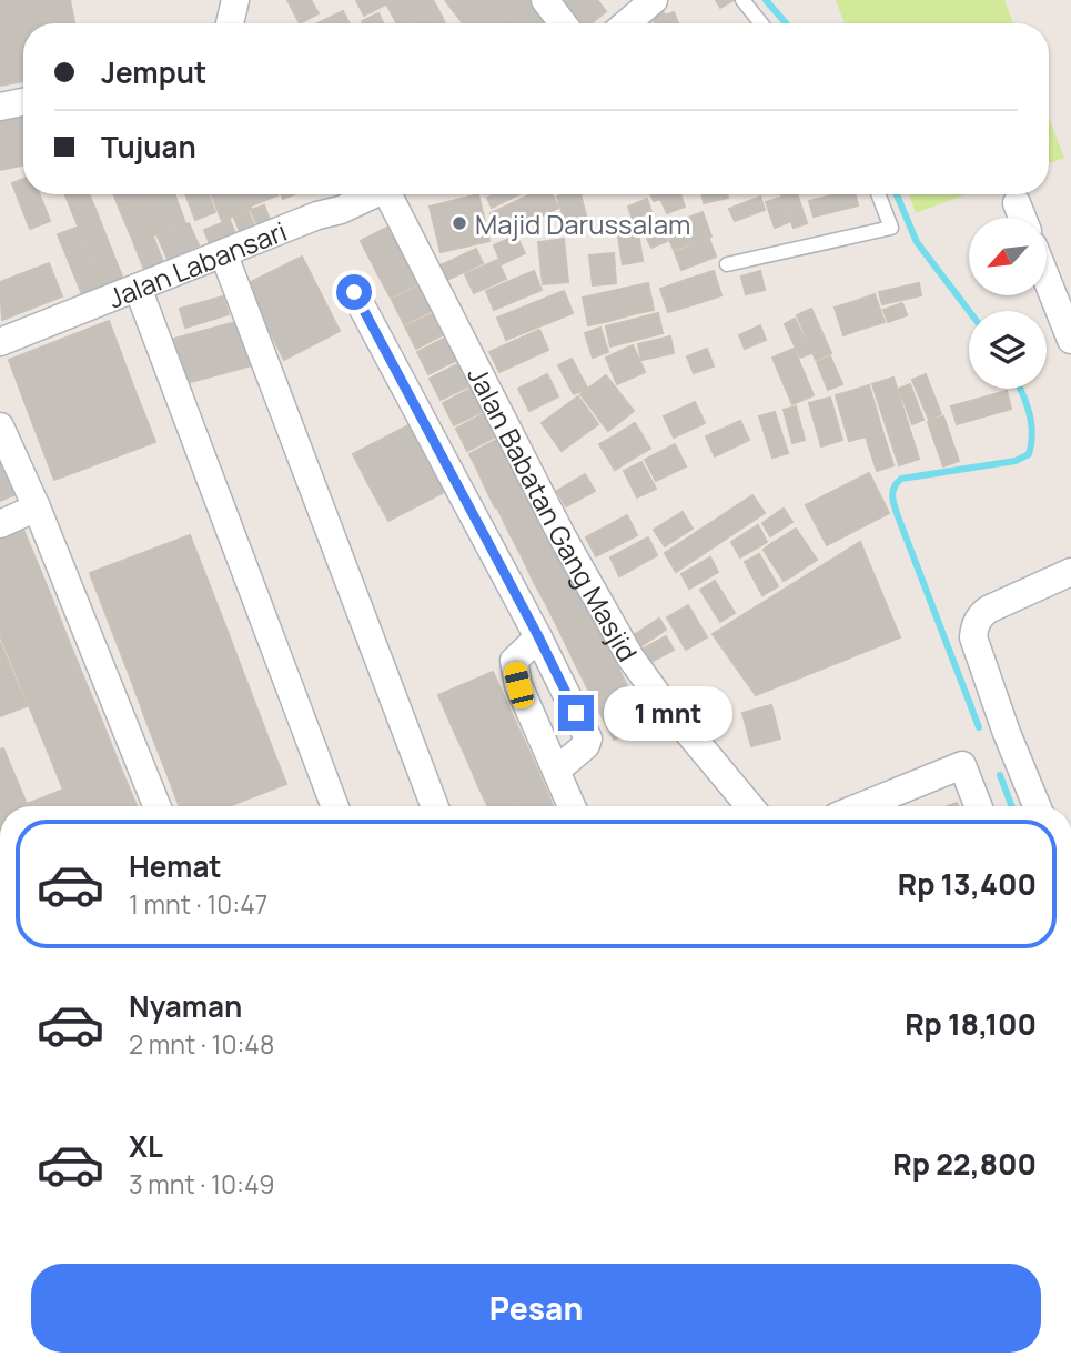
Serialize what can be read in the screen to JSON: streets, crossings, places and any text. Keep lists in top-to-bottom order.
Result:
{
  "streets": {
    "street": ["Jalan Labansari", "Jalan Babatan Gang Masjid"]
  },
  "places": ["Majid Darussalam"],
  "north": "bottom left",
  "page": {
    "banner": ["Jemput", "Tujuan"],
    "bubble": "1 mnt",
    "list": [
      {
        "name": "Hemat",
        "note": "1 mnt · 10:47",
        "value": "Rp 13,400"
      },
      {
        "name": "Nyaman",
        "note": "2 mnt · 10:48",
        "value": "Rp 18,100"
      },
      {
        "name": "XL",
        "note": "3 mnt · 10:49",
        "value": "Rp 22,800"
      }
    ],
    "buttons": "Pesan"
  }
}
